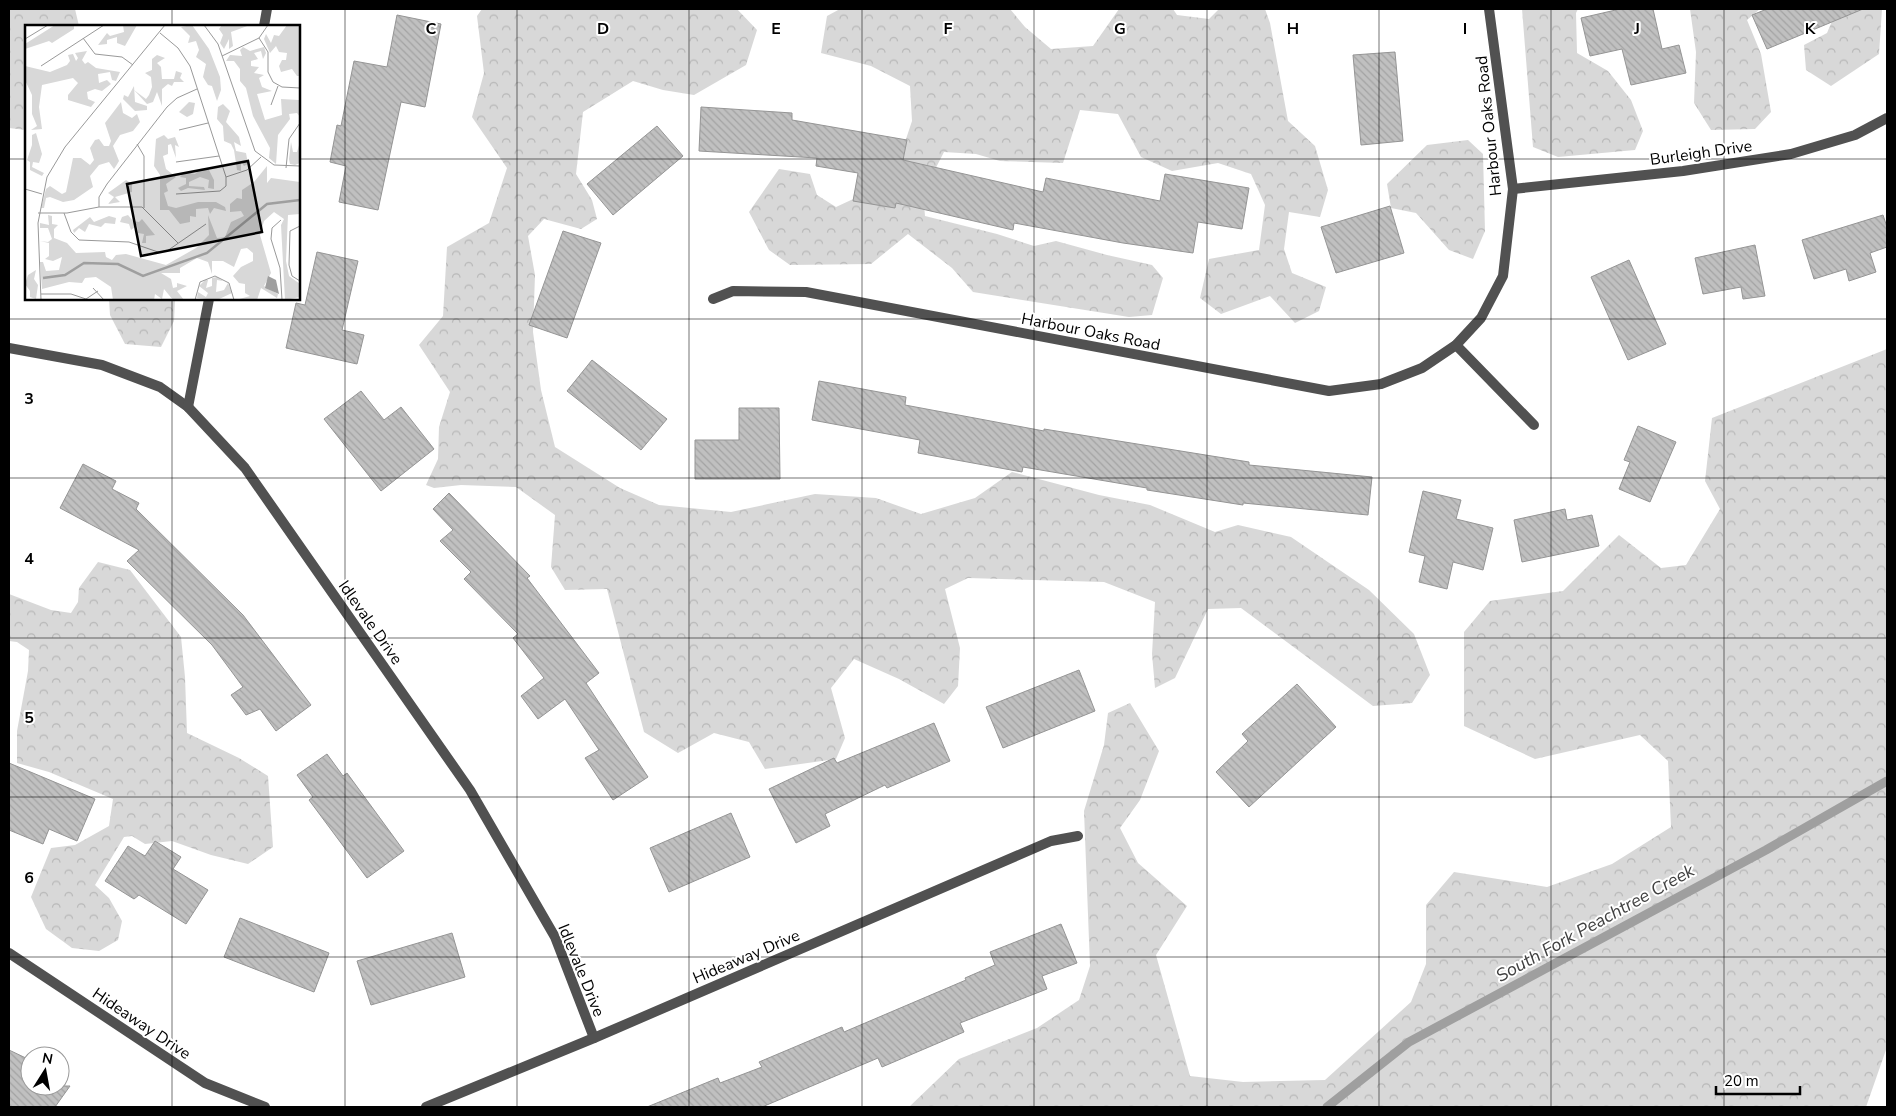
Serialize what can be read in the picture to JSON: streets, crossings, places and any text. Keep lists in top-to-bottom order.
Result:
{
  "streets": {
    "street": [
      "Harbour Oaks Road",
      "Burleigh Drive",
      "Idlevale Drive",
      "Hideaway Drive"
    ]
  },
  "crossings": [
    ["Harbour Oaks Road", "Burleigh Drive"],
    ["Idlevale Drive", "Hideaway Drive"]
  ],
  "water": ["South Fork Peachtree Creek"],
  "scale_bar": "20 m",
  "north": "top",
  "grid": {
    "columns": [
      "C",
      "D",
      "E",
      "F",
      "G",
      "H",
      "I",
      "J",
      "K"
    ],
    "rows": [
      "3",
      "4",
      "5",
      "6"
    ]
  }
}
